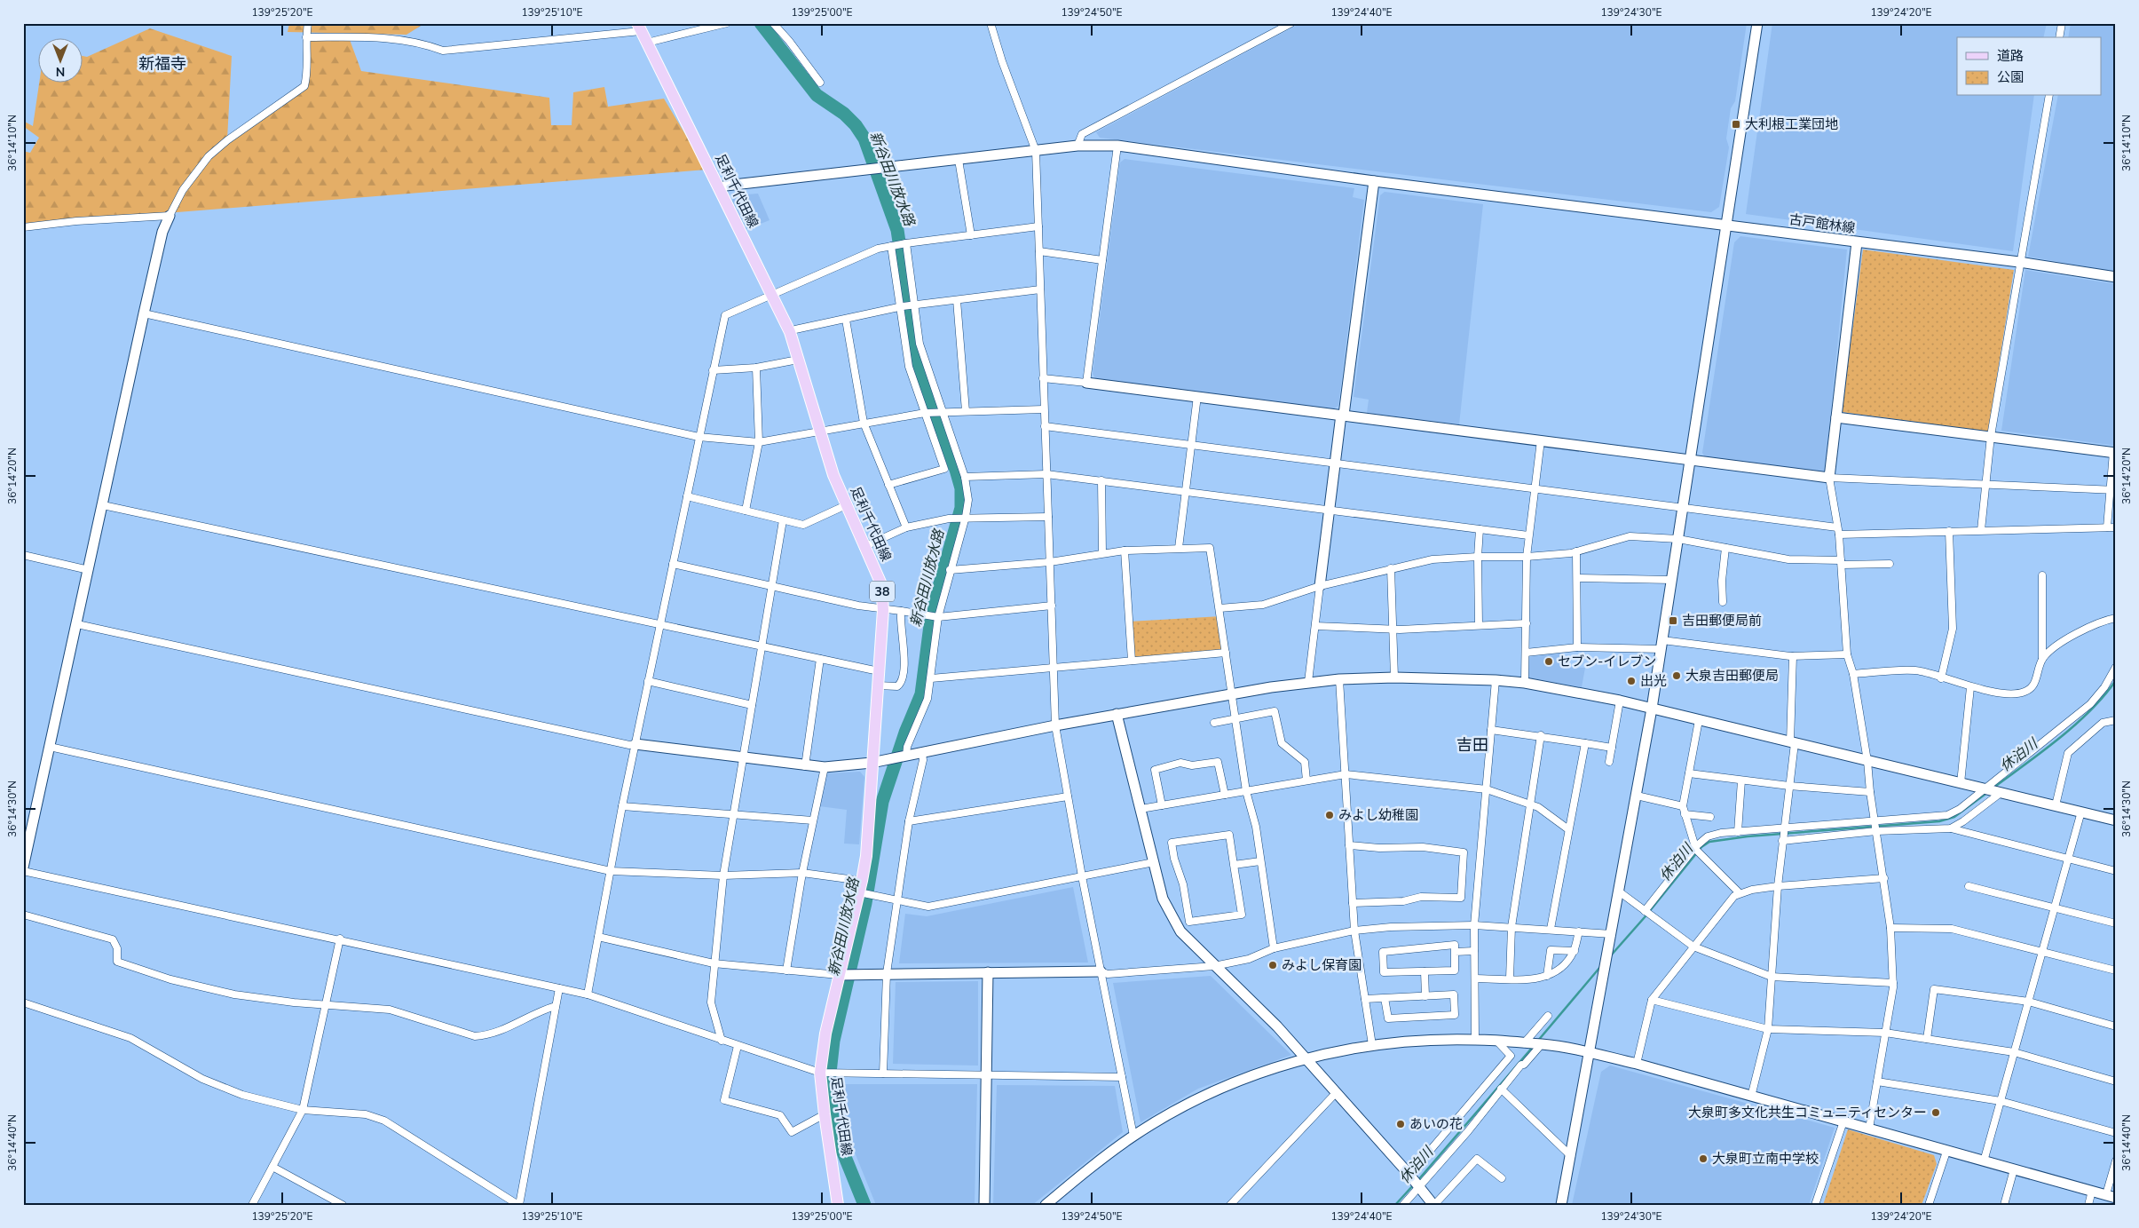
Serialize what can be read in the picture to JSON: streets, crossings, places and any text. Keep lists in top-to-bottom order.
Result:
{
  "streets": {
    "main road": ["足利千代田線", "38"],
    "street": ["古戸館林線"]
  },
  "crossings": [
    ["足利千代田線", "古戸館林線"]
  ],
  "districts": ["新福寺", "吉田"],
  "water": ["新谷田川放水路", "休泊川"],
  "places": {
    "transit": ["大利根工業団地", "吉田郵便局前"],
    "other": [
      "セブン-イレブン",
      "大泉吉田郵便局",
      "出光",
      "みよし幼稚園",
      "みよし保育園",
      "大泉町多文化共生コミュニティセンター",
      "あいの花",
      "大泉町立南中学校"
    ]
  },
  "legend": ["道路", "公園"],
  "north": "bottom",
  "coordinates": [
    "139°25'20\"E",
    "139°25'10\"E",
    "139°25'00\"E",
    "139°24'50\"E",
    "139°24'40\"E",
    "139°24'30\"E",
    "139°24'20\"E",
    "36°14'10\"N",
    "36°14'20\"N",
    "36°14'30\"N",
    "36°14'40\"N"
  ]
}
